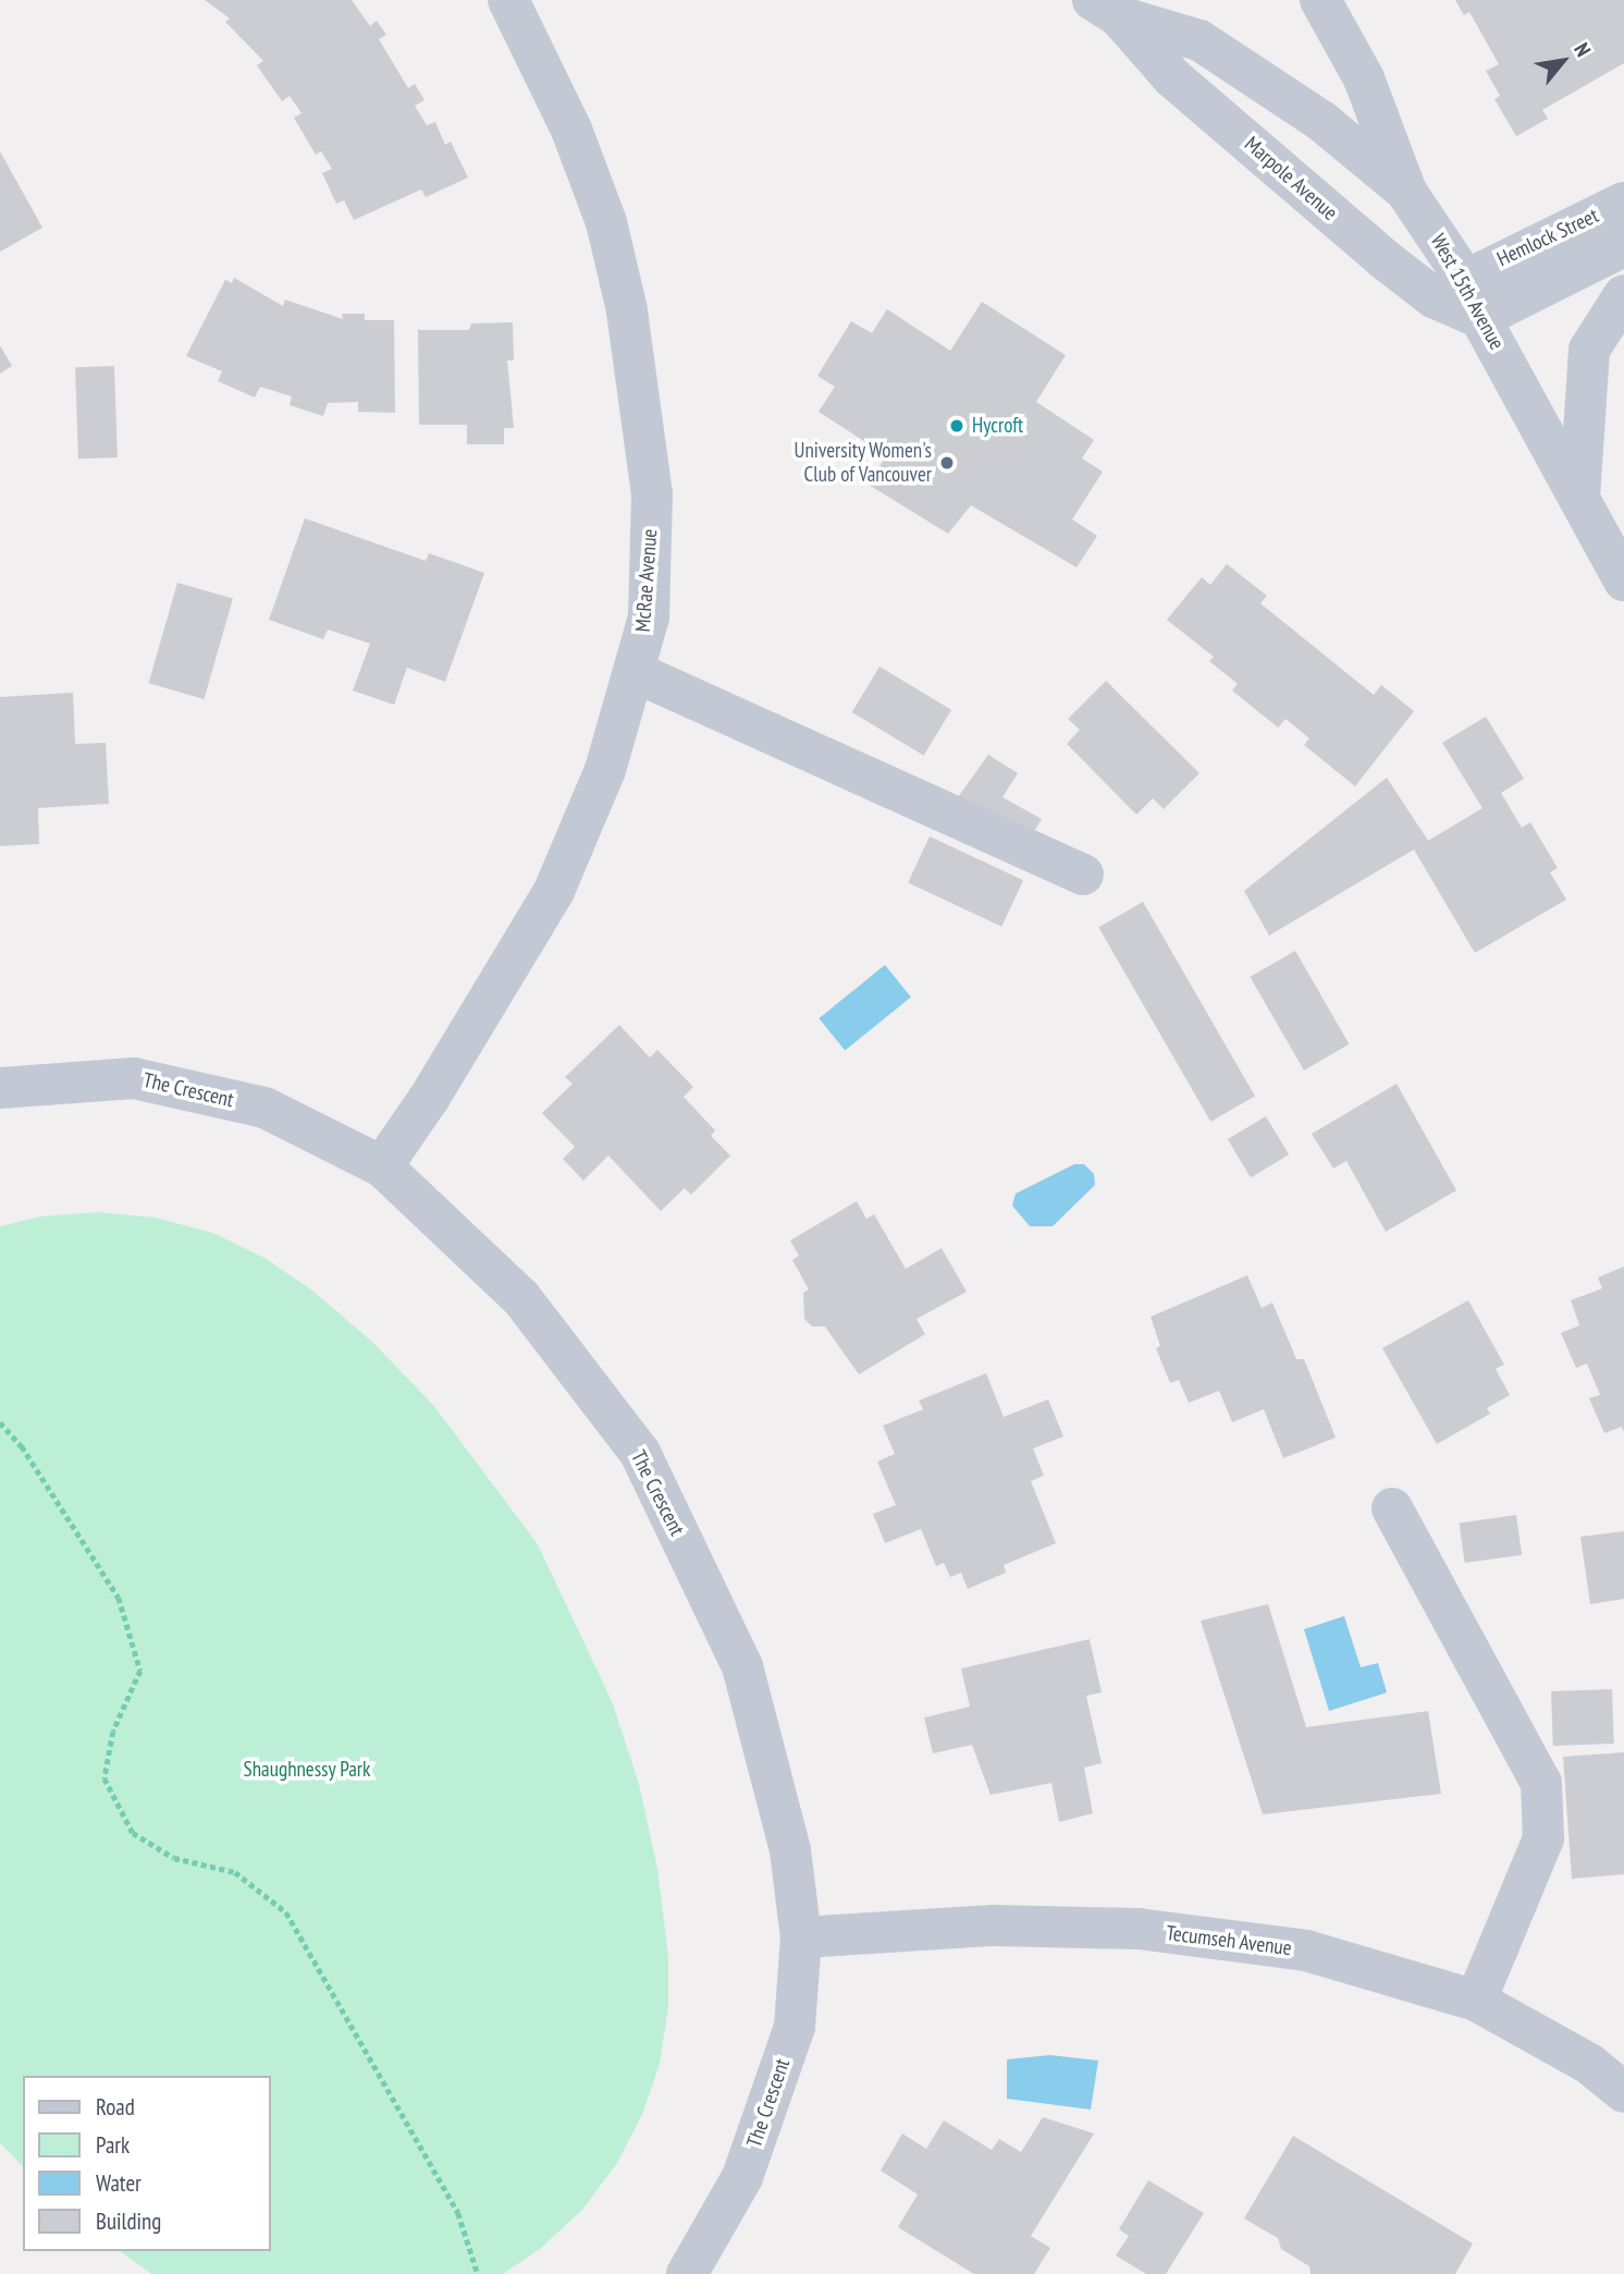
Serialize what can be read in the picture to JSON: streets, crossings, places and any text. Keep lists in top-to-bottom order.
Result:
{
  "streets": {
    "street": [
      "Marpole Avenue",
      "Hemlock Street",
      "West 15th Avenue",
      "McRae Avenue",
      "The Crescent",
      "Tecumseh Avenue"
    ]
  },
  "crossings": [
    ["Marpole Avenue", "Hemlock Street"],
    ["Marpole Avenue", "West 15th Avenue"],
    ["Hemlock Street", "West 15th Avenue"],
    ["McRae Avenue", "The Crescent"],
    ["The Crescent", "Tecumseh Avenue"]
  ],
  "parks": ["Shaughnessy Park"],
  "places": ["Hycroft", "University Women's Club of Vancouver"],
  "legend": [
    "Road",
    "Park",
    "Water",
    "Building"
  ],
  "north": "top right"
}
